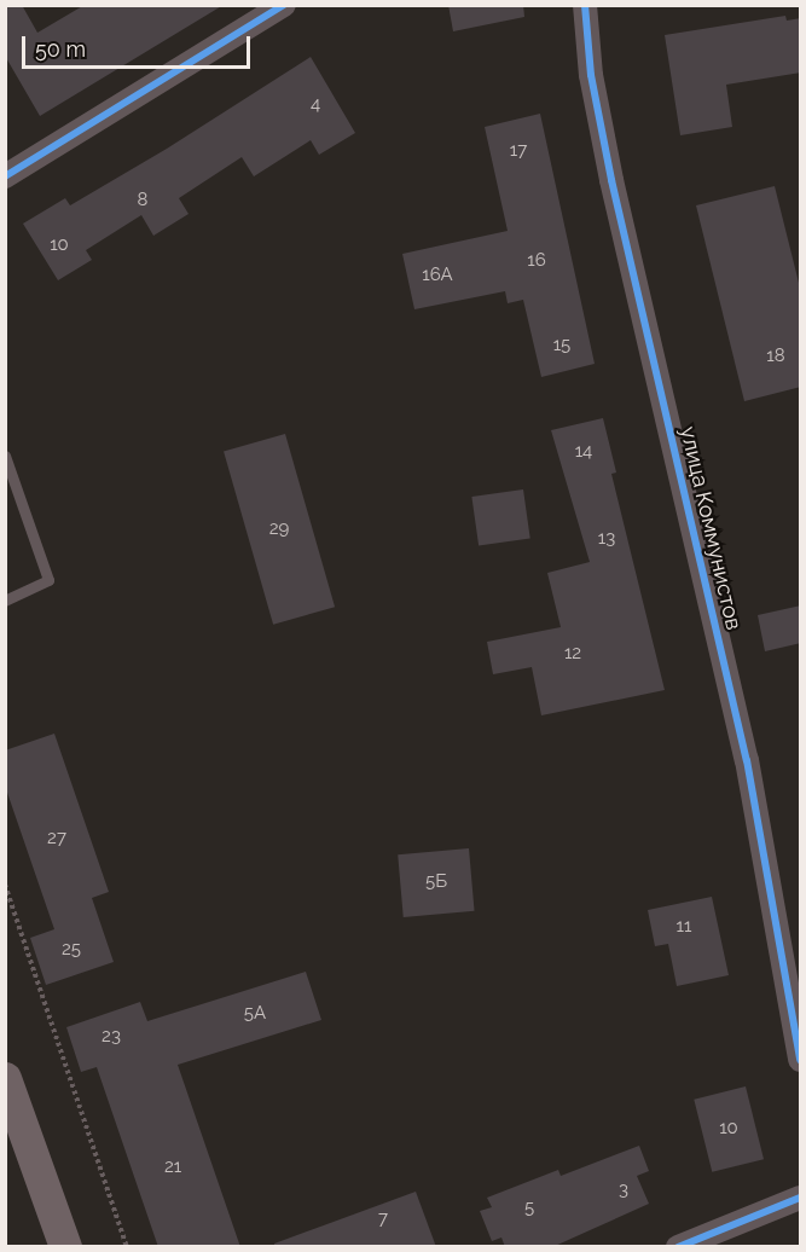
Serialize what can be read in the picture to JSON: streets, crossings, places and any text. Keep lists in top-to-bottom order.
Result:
{
  "streets": {
    "street": ["улица Коммунистов"]
  },
  "house_numbers": [
    "4",
    "17",
    "8",
    "10",
    "16",
    "16А",
    "15",
    "18",
    "14",
    "29",
    "13",
    "12",
    "27",
    "5Б",
    "11",
    "25",
    "5А",
    "23",
    "10",
    "21",
    "3",
    "5",
    "7"
  ],
  "scale_bar": "50 m"
}
